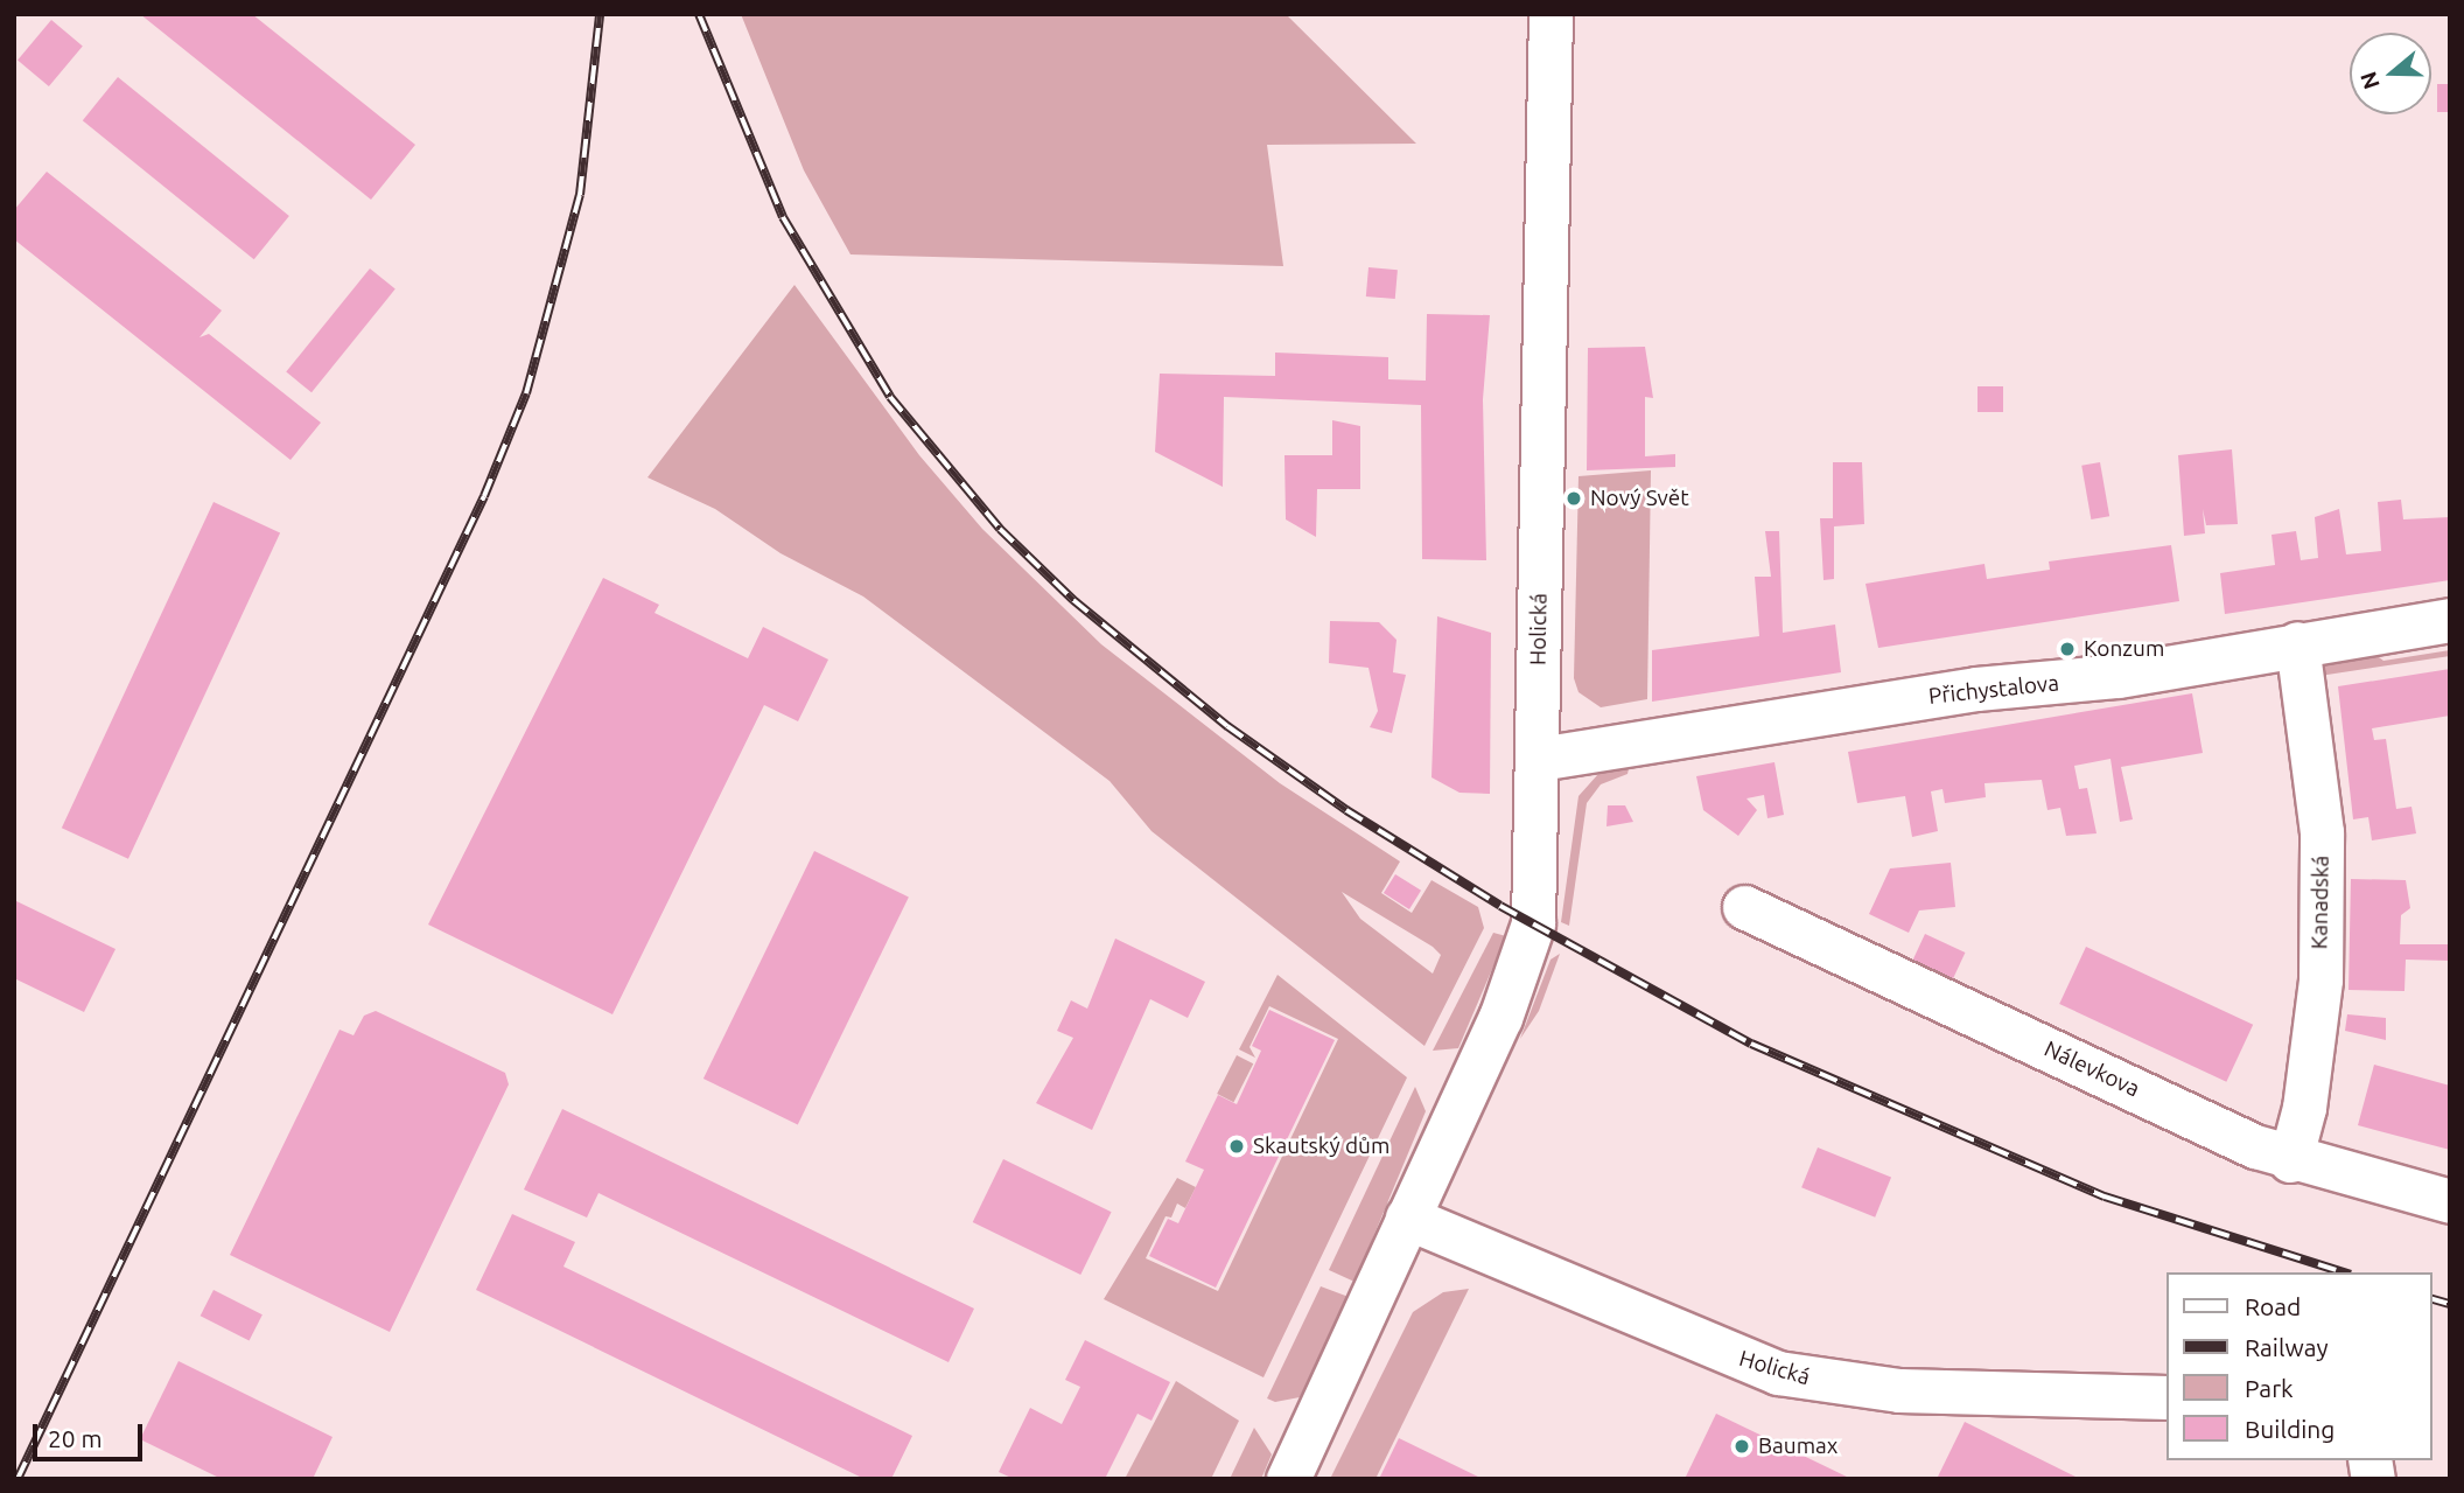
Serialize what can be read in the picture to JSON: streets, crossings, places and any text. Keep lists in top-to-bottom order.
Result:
{
  "streets": {
    "street": [
      "Holická",
      "Přichystalova",
      "Kanadská",
      "Nálevkova"
    ]
  },
  "crossings": [
    ["Holická", "Přichystalova"],
    ["Přichystalova", "Kanadská"],
    ["Kanadská", "Nálevkova"]
  ],
  "places": [
    "Nový Svět",
    "Konzum",
    "Skautský dům",
    "Baumax"
  ],
  "legend": [
    "Road",
    "Railway",
    "Park",
    "Building"
  ],
  "scale_bar": "20 m",
  "north": "left"
}
